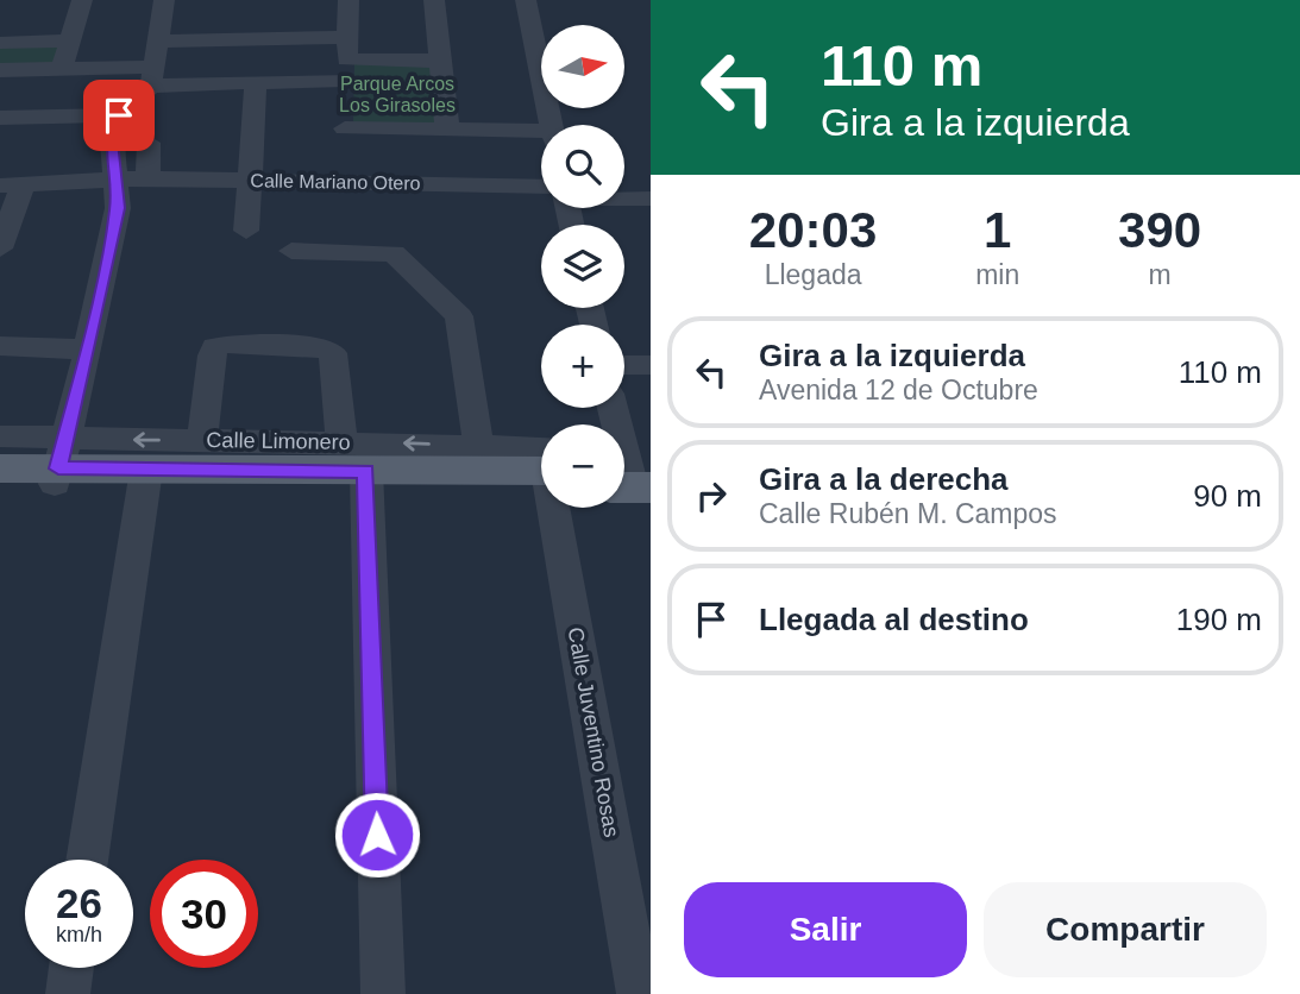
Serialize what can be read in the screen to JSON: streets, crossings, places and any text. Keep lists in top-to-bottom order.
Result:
{
  "streets": {
    "street": ["Calle Mariano Otero", "Calle Limonero", "Calle Juventino Rosas"]
  },
  "parks": ["Parque Arcos Los Girasoles"],
  "north": "right",
  "page": {
    "turn": ["110 m", "Gira a la izquierda"],
    "map_buttons": ["+", "−"],
    "eta": [
      "20:03",
      "Llegada",
      "1",
      "min",
      "390",
      "m"
    ],
    "list": [
      {
        "name": "Gira a la izquierda",
        "note": "Avenida 12 de Octubre",
        "value": "110 m"
      },
      {
        "name": "Gira a la derecha",
        "note": "Calle Rubén M. Campos",
        "value": "90 m"
      },
      {
        "name": "Llegada al destino",
        "value": "190 m"
      }
    ],
    "speed": "26 km/h",
    "limit": "30",
    "buttons": ["Salir", "Compartir"]
  }
}
